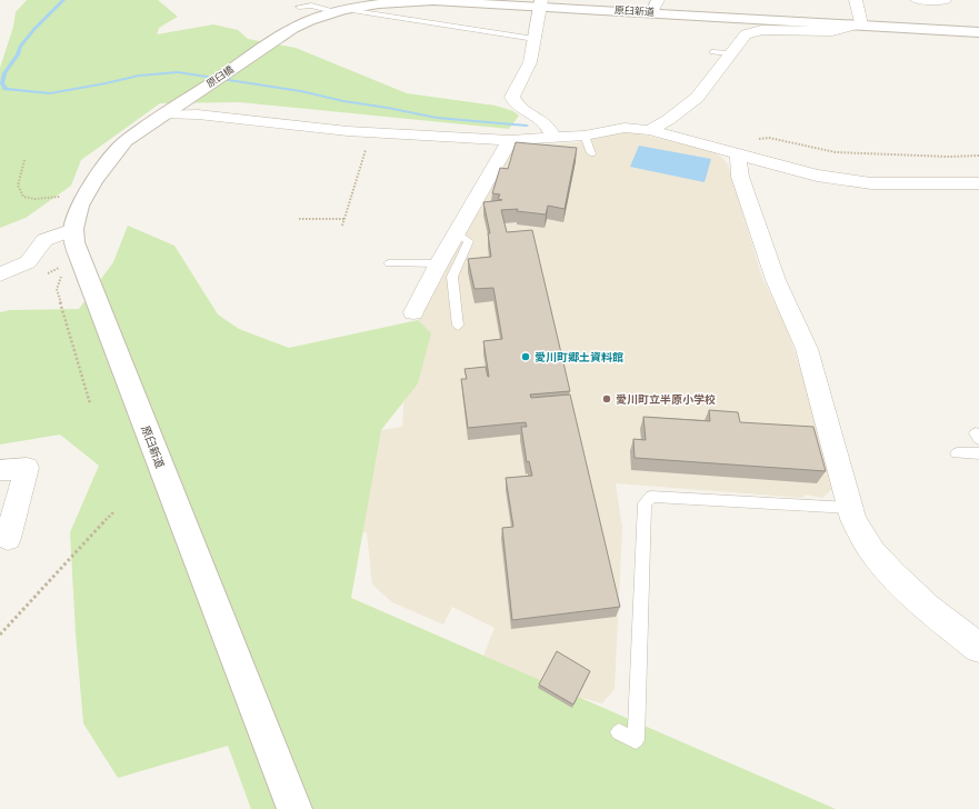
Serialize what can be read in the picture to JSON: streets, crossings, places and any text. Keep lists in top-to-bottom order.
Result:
{
  "streets": {
    "street": ["原臼新道", "原臼橋"]
  },
  "crossings": [
    ["原臼新道", "原臼橋"]
  ],
  "places": ["愛川町郷土資料館", "愛川町立半原小学校"]
}
